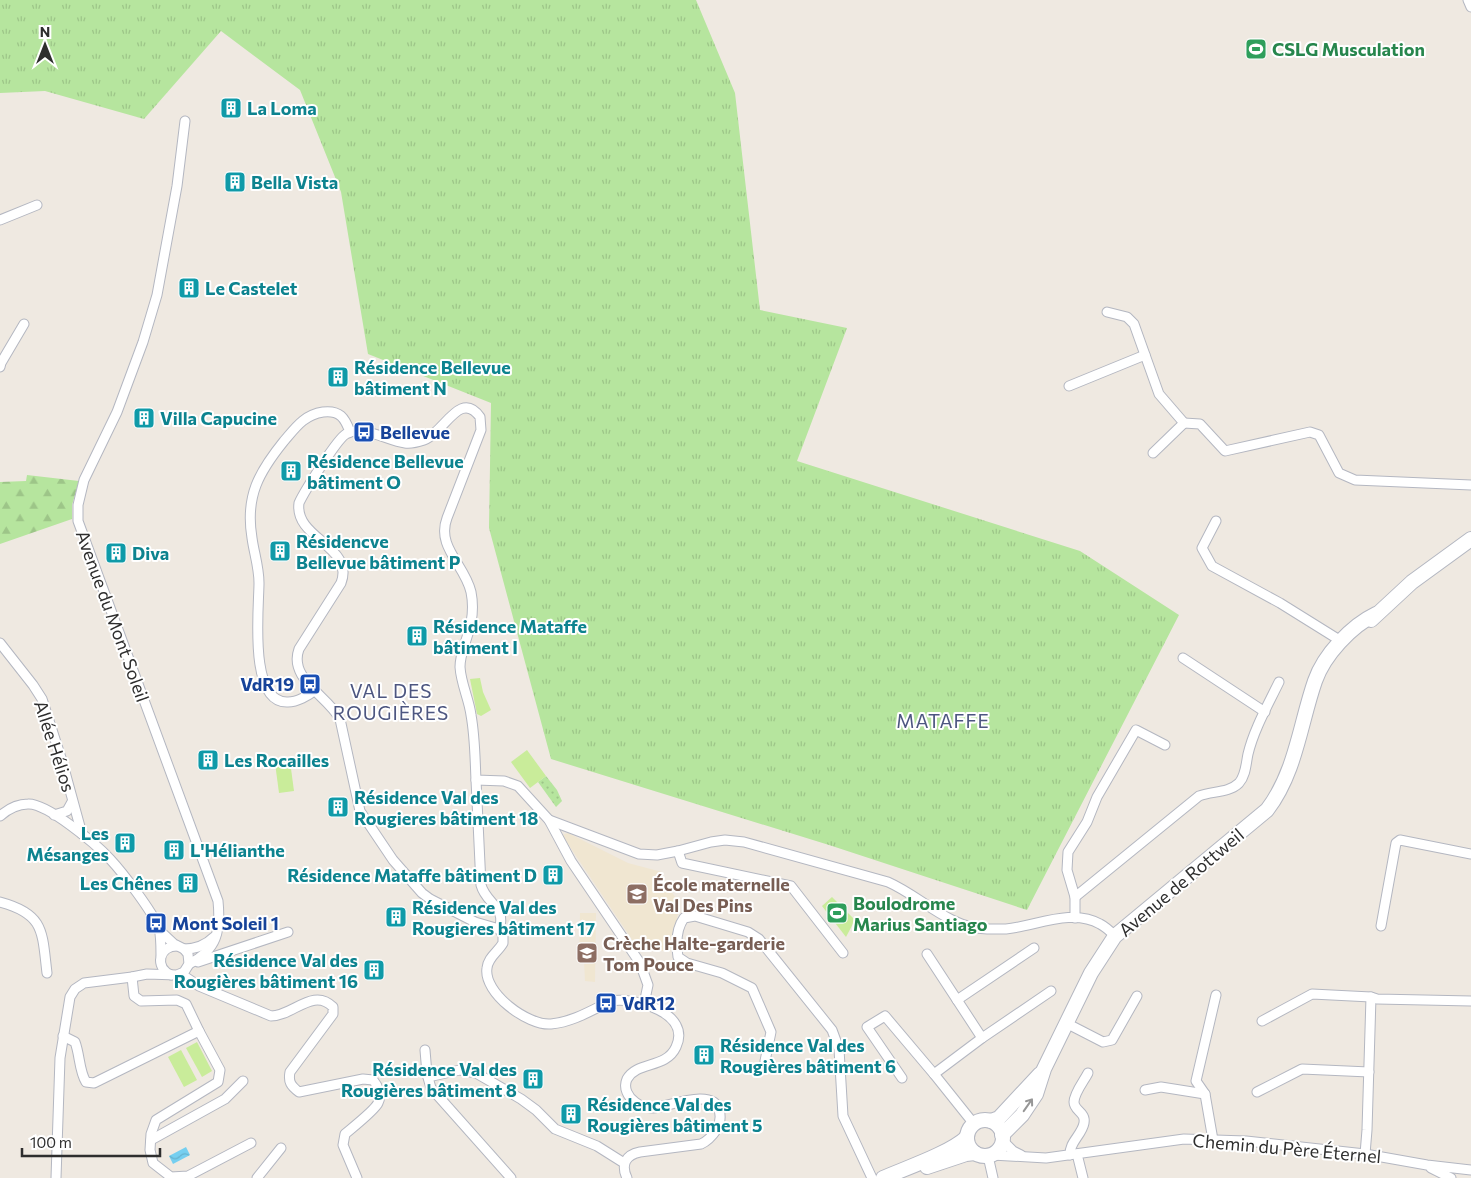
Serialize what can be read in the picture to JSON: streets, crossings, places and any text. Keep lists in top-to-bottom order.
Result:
{
  "streets": {
    "main road": ["Avenue de Rottweil"],
    "street": ["Avenue du Mont Soleil", "Allée Hélios", "Chemin du Père Éternel"]
  },
  "crossings": [
    ["Avenue de Rottweil", "Chemin du Père Éternel"]
  ],
  "districts": ["VAL DES ROUGIÈRES", "MATAFFE"],
  "places": {
    "sports": ["CSLG Musculation", "Boulodrome Marius Santiago"],
    "building": [
      "La Loma",
      "Bella Vista",
      "Le Castelet",
      "Résidence Bellevue bâtiment N",
      "Villa Capucine",
      "Résidence Bellevue bâtiment O",
      "Résidencve Bellevue bâtiment P",
      "Diva",
      "Résidence Mataffe bâtiment I",
      "Les Rocailles",
      "Résidence Val des Rougieres bâtiment 18",
      "Les Mésanges",
      "L'Hélianthe",
      "Résidence Mataffe bâtiment D",
      "Les Chênes",
      "Résidence Val des Rougieres bâtiment 17",
      "Résidence Val des Rougières bâtiment 16",
      "Résidence Val des Rougières bâtiment 6",
      "Résidence Val des Rougières bâtiment 8",
      "Résidence Val des Rougières bâtiment 5"
    ],
    "bus stop": [
      "Bellevue",
      "VdR19",
      "Mont Soleil 1",
      "VdR12"
    ],
    "school or university": ["École maternelle Val Des Pins", "Crèche Halte-garderie Tom Pouce"]
  },
  "scale_bar": "100 m",
  "north": "top"
}
